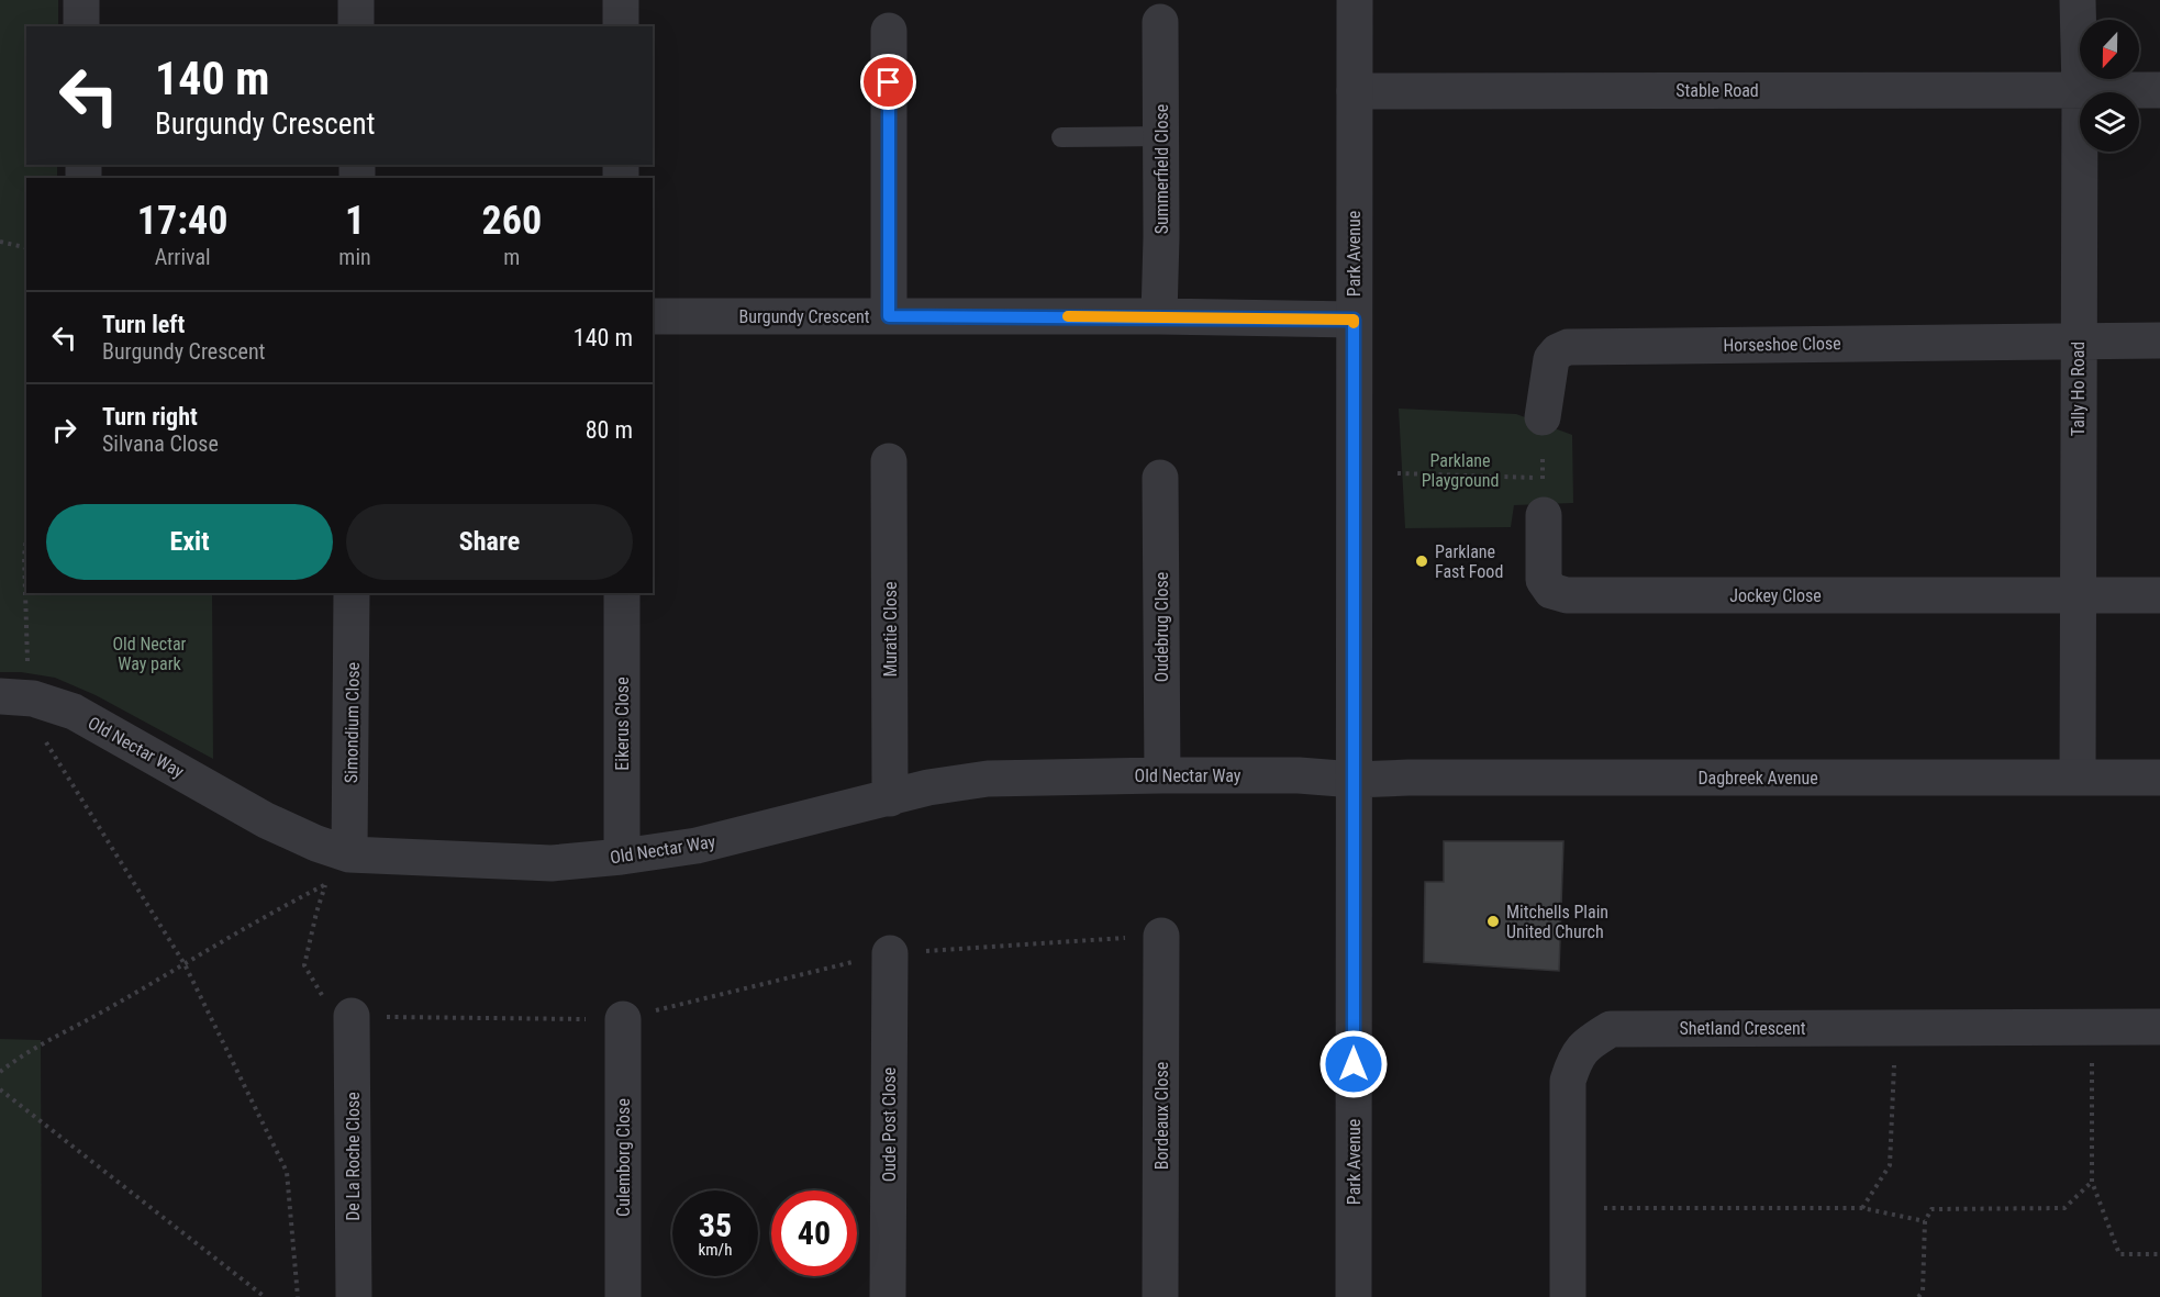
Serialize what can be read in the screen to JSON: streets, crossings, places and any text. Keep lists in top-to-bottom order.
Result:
{
  "streets": {
    "street": [
      "Stable Road",
      "Summerfield Close",
      "Park Avenue",
      "Burgundy Crescent",
      "Horseshoe Close",
      "Tally Ho Road",
      "Jockey Close",
      "Oudebrug Close",
      "Muratie Close",
      "Simondium Close",
      "Eikerus Close",
      "Old Nectar Way",
      "Dagbreek Avenue",
      "Shetland Crescent",
      "Bordeaux Close",
      "Oude Post Close",
      "De La Roche Close",
      "Culemborg Close"
    ]
  },
  "crossings": [
    ["Stable Road", "Park Avenue"],
    ["Stable Road", "Tally Ho Road"],
    ["Summerfield Close", "Burgundy Crescent"],
    ["Park Avenue", "Burgundy Crescent"],
    ["Park Avenue", "Old Nectar Way"],
    ["Park Avenue", "Dagbreek Avenue"],
    ["Horseshoe Close", "Tally Ho Road"],
    ["Tally Ho Road", "Jockey Close"],
    ["Tally Ho Road", "Dagbreek Avenue"],
    ["Oudebrug Close", "Old Nectar Way"],
    ["Muratie Close", "Old Nectar Way"],
    ["Simondium Close", "Old Nectar Way"],
    ["Eikerus Close", "Old Nectar Way"],
    ["Old Nectar Way", "Dagbreek Avenue"]
  ],
  "parks": ["Parklane Playground", "Old Nectar Way park"],
  "places": ["Parklane Fast Food", "Mitchells Plain United Church"],
  "north": "bottom",
  "page": {
    "turn": ["140 m", "Burgundy Crescent"],
    "eta": [
      "17:40",
      "Arrival",
      "1",
      "min",
      "260",
      "m"
    ],
    "list": [
      {
        "name": "Turn left",
        "note": "Burgundy Crescent",
        "value": "140 m"
      },
      {
        "name": "Turn right",
        "note": "Silvana Close",
        "value": "80 m"
      }
    ],
    "buttons": ["Exit", "Share"],
    "speed": "35 km/h",
    "limit": "40"
  }
}
